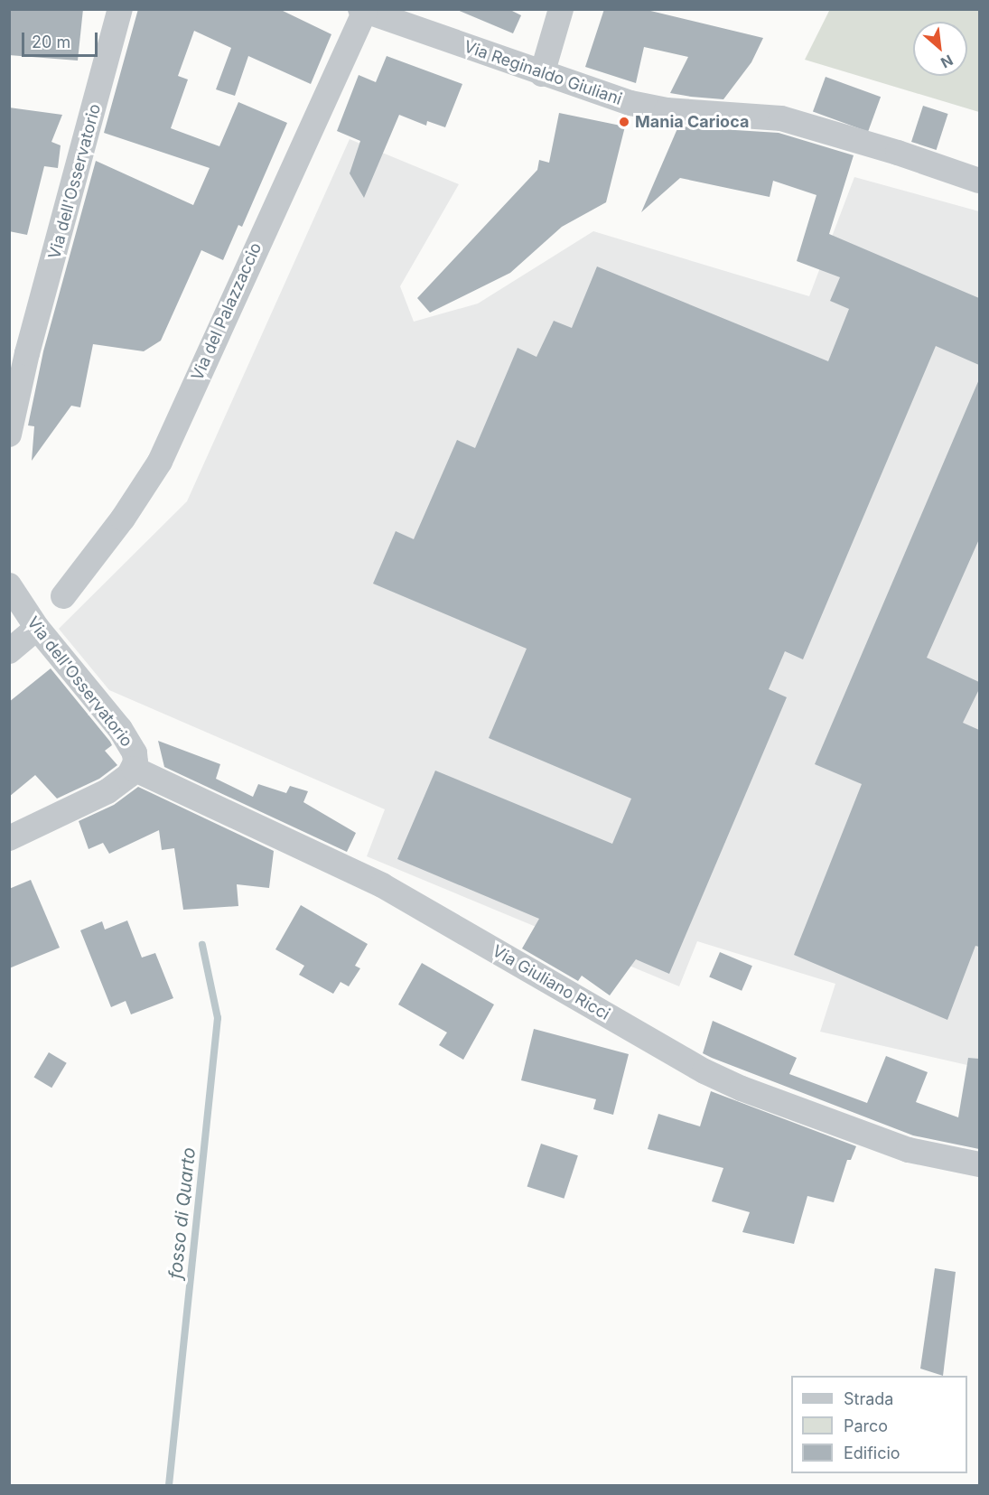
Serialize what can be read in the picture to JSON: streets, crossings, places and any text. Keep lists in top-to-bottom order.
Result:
{
  "streets": {
    "street": [
      "Via Reginaldo Giuliani",
      "Via dell'Osservatorio",
      "Via del Palazzaccio",
      "Via Giuliano Ricci"
    ]
  },
  "crossings": [
    ["Via Reginaldo Giuliani", "Via del Palazzaccio"],
    ["Via dell'Osservatorio", "Via Giuliano Ricci"]
  ],
  "water": ["fosso di Quarto"],
  "places": ["Mania Carioca"],
  "legend": ["Strada", "Parco", "Edificio"],
  "scale_bar": "20 m",
  "north": "bottom right"
}
